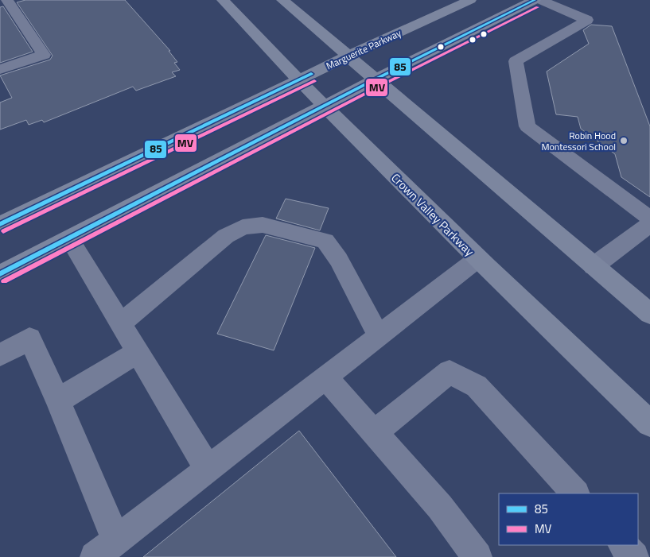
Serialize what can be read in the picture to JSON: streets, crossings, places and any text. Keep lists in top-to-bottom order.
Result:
{
  "streets": {
    "main road": ["Marguerite Parkway", "Crown Valley Parkway"]
  },
  "crossings": [
    ["Marguerite Parkway", "Crown Valley Parkway"]
  ],
  "places": ["Robin Hood Montessori School"],
  "lines": ["transit line 85", "transit line MV"],
  "legend": ["85", "MV"]
}
